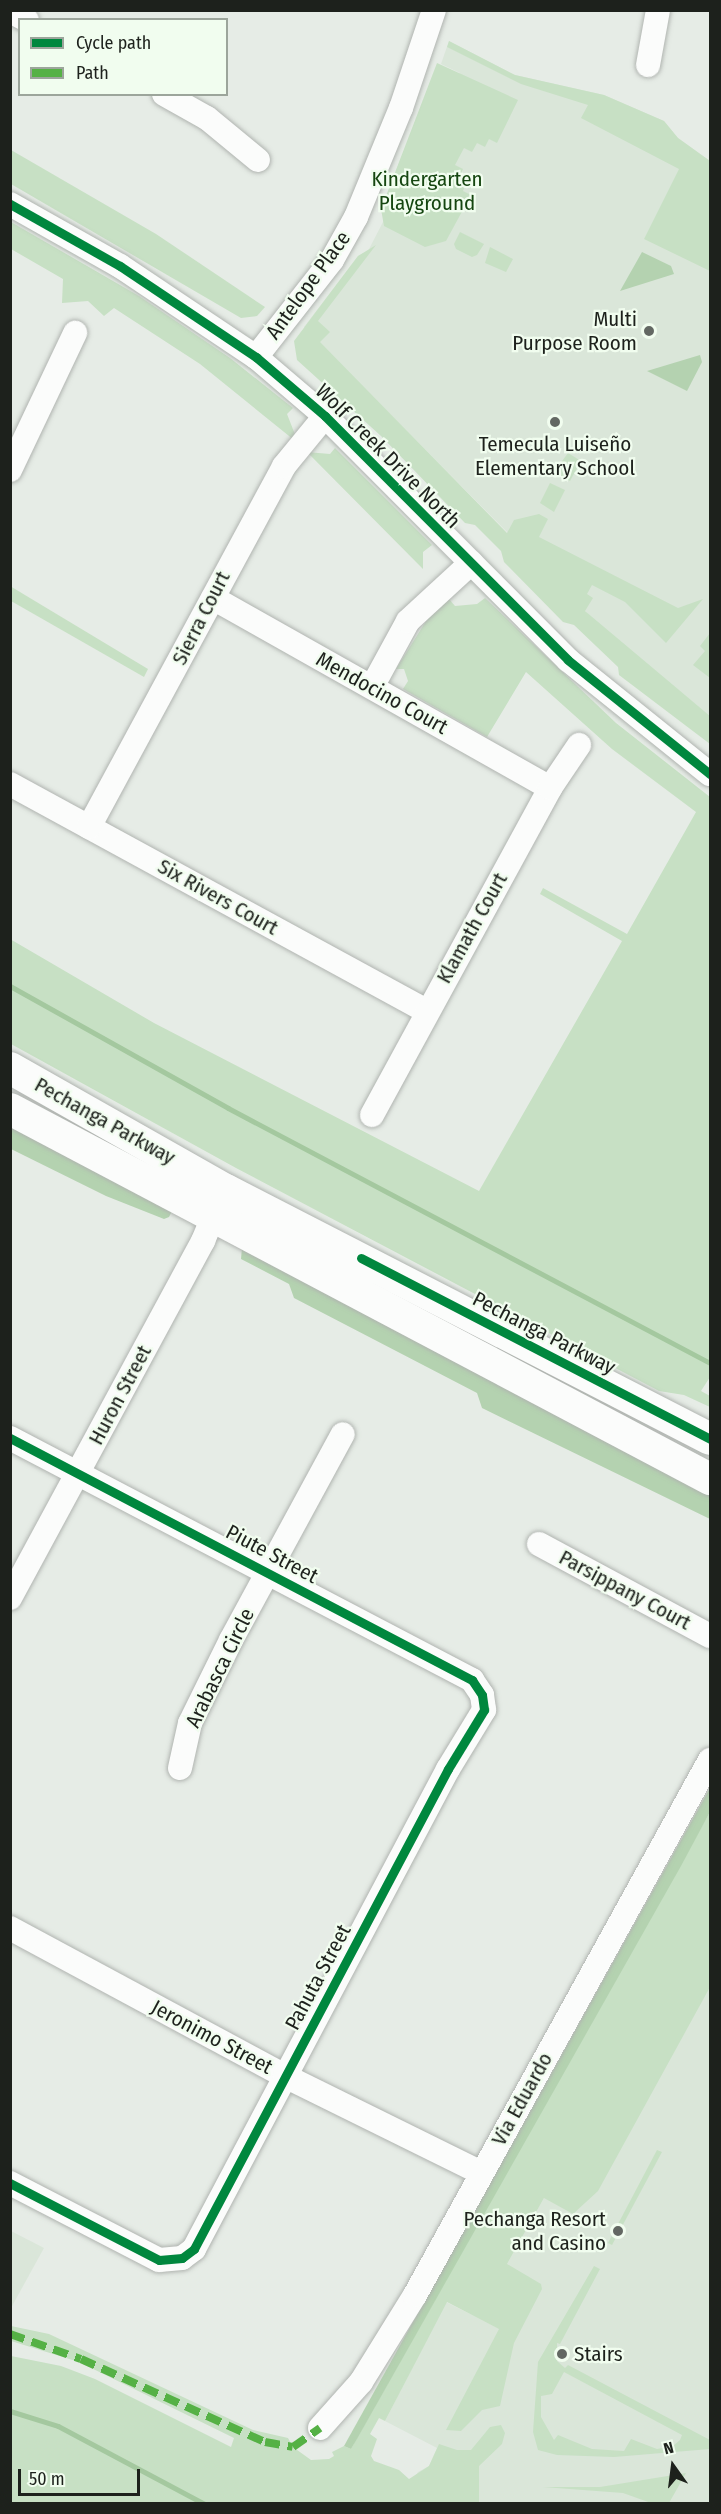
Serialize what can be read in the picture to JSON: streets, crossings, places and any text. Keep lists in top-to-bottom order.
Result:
{
  "streets": {
    "main road": ["Pechanga Parkway"],
    "street": [
      "Antelope Place",
      "Wolf Creek Drive North",
      "Sierra Court",
      "Mendocino Court",
      "Six Rivers Court",
      "Klamath Court",
      "Huron Street",
      "Piute Street",
      "Parsippany Court",
      "Arabasca Circle",
      "Pahuta Street",
      "Jeronimo Street",
      "Via Eduardo"
    ]
  },
  "crossings": [
    ["Antelope Place", "Wolf Creek Drive North"],
    ["Wolf Creek Drive North", "Sierra Court"],
    ["Sierra Court", "Mendocino Court"],
    ["Sierra Court", "Six Rivers Court"],
    ["Mendocino Court", "Klamath Court"],
    ["Six Rivers Court", "Klamath Court"],
    ["Pechanga Parkway", "Huron Street"],
    ["Huron Street", "Piute Street"],
    ["Piute Street", "Arabasca Circle"],
    ["Piute Street", "Pahuta Street"],
    ["Pahuta Street", "Jeronimo Street"],
    ["Jeronimo Street", "Via Eduardo"]
  ],
  "parks": ["Kindergarten Playground"],
  "places": [
    "Multi Purpose Room",
    "Temecula Luiseño Elementary School",
    "Pechanga Resort and Casino",
    "Stairs"
  ],
  "legend": ["Cycle path", "Path"],
  "scale_bar": "50 m",
  "north": "top"
}
